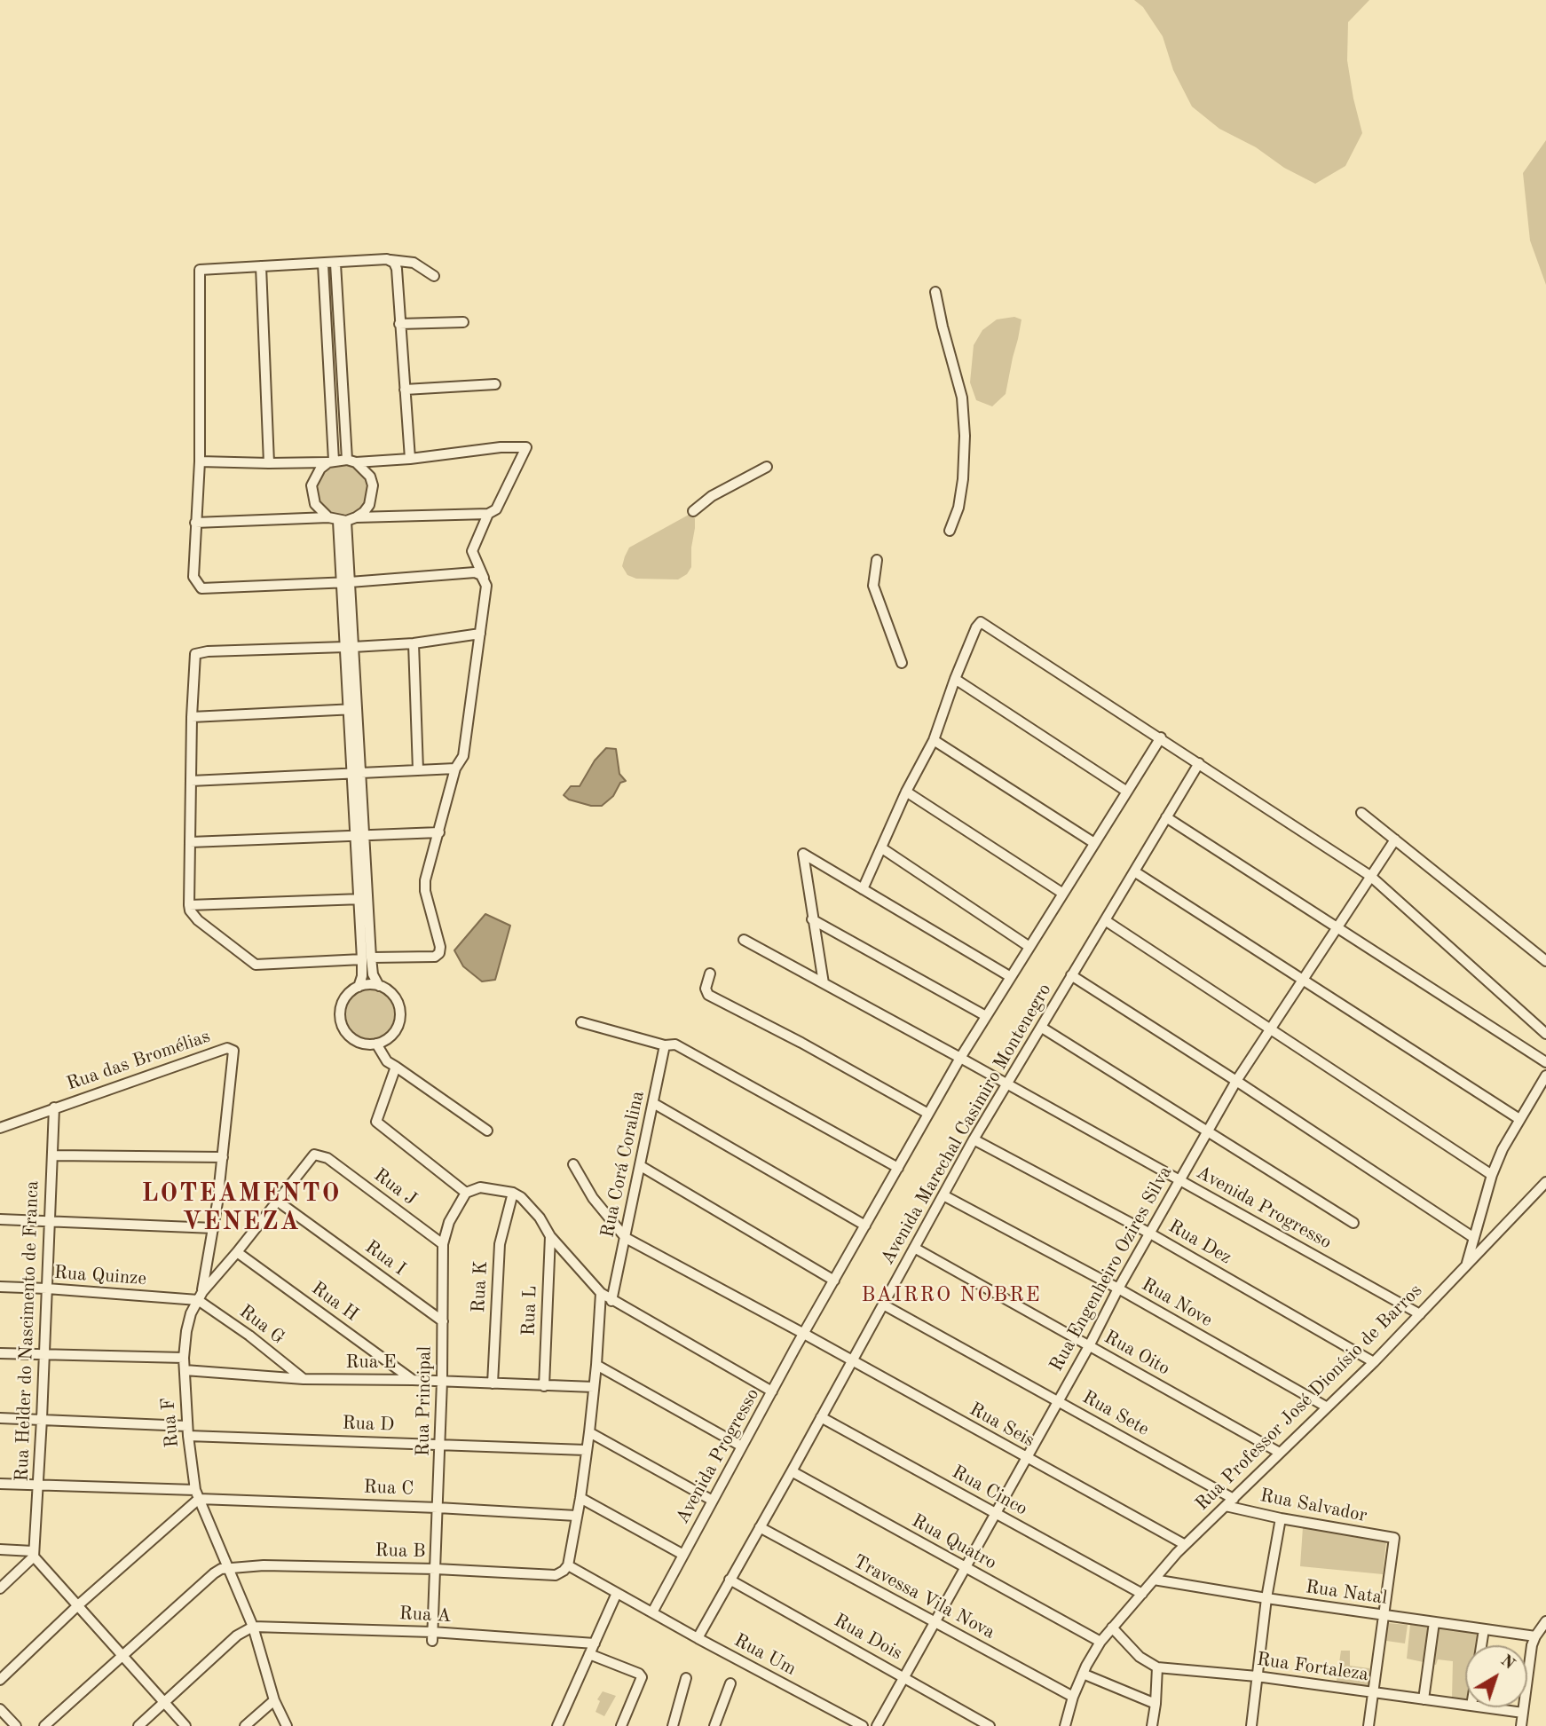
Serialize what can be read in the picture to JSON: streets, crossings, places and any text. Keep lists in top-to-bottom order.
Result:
{
  "streets": {
    "street": [
      "Rua das Bromélias",
      "Avenida Marechal Casimiro Montenegro",
      "Rua Corá Coralina",
      "Rua J",
      "Avenida Progresso",
      "Rua Dez",
      "Rua I",
      "Rua Engenheiro Ozires Silva",
      "Rua Quinze",
      "Rua K",
      "Rua H",
      "Rua Nove",
      "Rua L",
      "Rua G",
      "Rua Helder do Nascimento de Franca",
      "Rua Oito",
      "Rua E",
      "Rua Professor José Dionísio de Barros",
      "Rua Principal",
      "Rua Sete",
      "Rua F",
      "Rua D",
      "Rua Seis",
      "Rua C",
      "Rua Cinco",
      "Rua Salvador",
      "Rua Quatro",
      "Rua B",
      "Rua Natal",
      "Travessa Vila Nova",
      "Rua A",
      "Rua Dois",
      "Rua Um",
      "Rua Fortaleza"
    ]
  },
  "crossings": [
    ["Rua das Bromélias", "Rua Quinze"],
    ["Rua das Bromélias", "Rua G"],
    ["Rua das Bromélias", "Rua Helder do Nascimento de Franca"],
    ["Rua das Bromélias", "Rua F"],
    ["Avenida Marechal Casimiro Montenegro", "Avenida Progresso"],
    ["Avenida Marechal Casimiro Montenegro", "Rua Dez"],
    ["Avenida Marechal Casimiro Montenegro", "Rua Nove"],
    ["Avenida Marechal Casimiro Montenegro", "Rua Oito"],
    ["Avenida Marechal Casimiro Montenegro", "Rua Sete"],
    ["Avenida Marechal Casimiro Montenegro", "Rua Seis"],
    ["Avenida Marechal Casimiro Montenegro", "Rua Cinco"],
    ["Avenida Marechal Casimiro Montenegro", "Rua Quatro"],
    ["Avenida Marechal Casimiro Montenegro", "Travessa Vila Nova"],
    ["Avenida Marechal Casimiro Montenegro", "Rua Dois"],
    ["Avenida Marechal Casimiro Montenegro", "Rua Um"],
    ["Rua Corá Coralina", "Rua Seis"],
    ["Rua J", "Rua Principal"],
    ["Rua J", "Rua F"],
    ["Avenida Progresso", "Rua Engenheiro Ozires Silva"],
    ["Avenida Progresso", "Rua Professor José Dionísio de Barros"],
    ["Avenida Progresso", "Rua Seis"],
    ["Avenida Progresso", "Rua Um"],
    ["Rua Dez", "Rua Engenheiro Ozires Silva"],
    ["Rua Dez", "Rua Professor José Dionísio de Barros"],
    ["Rua I", "Rua Principal"],
    ["Rua I", "Rua F"],
    ["Rua Engenheiro Ozires Silva", "Rua Nove"],
    ["Rua Engenheiro Ozires Silva", "Rua Oito"],
    ["Rua Engenheiro Ozires Silva", "Rua Sete"],
    ["Rua Engenheiro Ozires Silva", "Rua Seis"],
    ["Rua Engenheiro Ozires Silva", "Rua Cinco"],
    ["Rua Engenheiro Ozires Silva", "Rua Quatro"],
    ["Rua Engenheiro Ozires Silva", "Travessa Vila Nova"],
    ["Rua Engenheiro Ozires Silva", "Rua Dois"],
    ["Rua Quinze", "Rua G"],
    ["Rua Quinze", "Rua Helder do Nascimento de Franca"],
    ["Rua Quinze", "Rua F"],
    ["Rua K", "Rua E"],
    ["Rua H", "Rua E"],
    ["Rua H", "Rua F"],
    ["Rua Nove", "Rua Professor José Dionísio de Barros"],
    ["Rua L", "Rua E"],
    ["Rua G", "Rua E"],
    ["Rua G", "Rua F"],
    ["Rua Helder do Nascimento de Franca", "Rua D"],
    ["Rua Helder do Nascimento de Franca", "Rua C"],
    ["Rua Oito", "Rua Professor José Dionísio de Barros"],
    ["Rua E", "Rua Principal"],
    ["Rua E", "Rua F"],
    ["Rua Professor José Dionísio de Barros", "Rua Sete"],
    ["Rua Professor José Dionísio de Barros", "Rua Seis"],
    ["Rua Professor José Dionísio de Barros", "Rua Cinco"],
    ["Rua Professor José Dionísio de Barros", "Rua Salvador"],
    ["Rua Professor José Dionísio de Barros", "Rua Quatro"],
    ["Rua Professor José Dionísio de Barros", "Rua Natal"],
    ["Rua Professor José Dionísio de Barros", "Travessa Vila Nova"],
    ["Rua Principal", "Rua D"],
    ["Rua Principal", "Rua C"],
    ["Rua Principal", "Rua B"],
    ["Rua Principal", "Rua A"],
    ["Rua Sete", "Rua Salvador"],
    ["Rua F", "Rua D"],
    ["Rua F", "Rua C"],
    ["Rua F", "Rua B"],
    ["Rua F", "Rua A"],
    ["Rua Salvador", "Rua Natal"]
  ],
  "districts": ["LOTEAMENTO VENEZA", "BAIRRO NOBRE"],
  "north": "top right"
}
